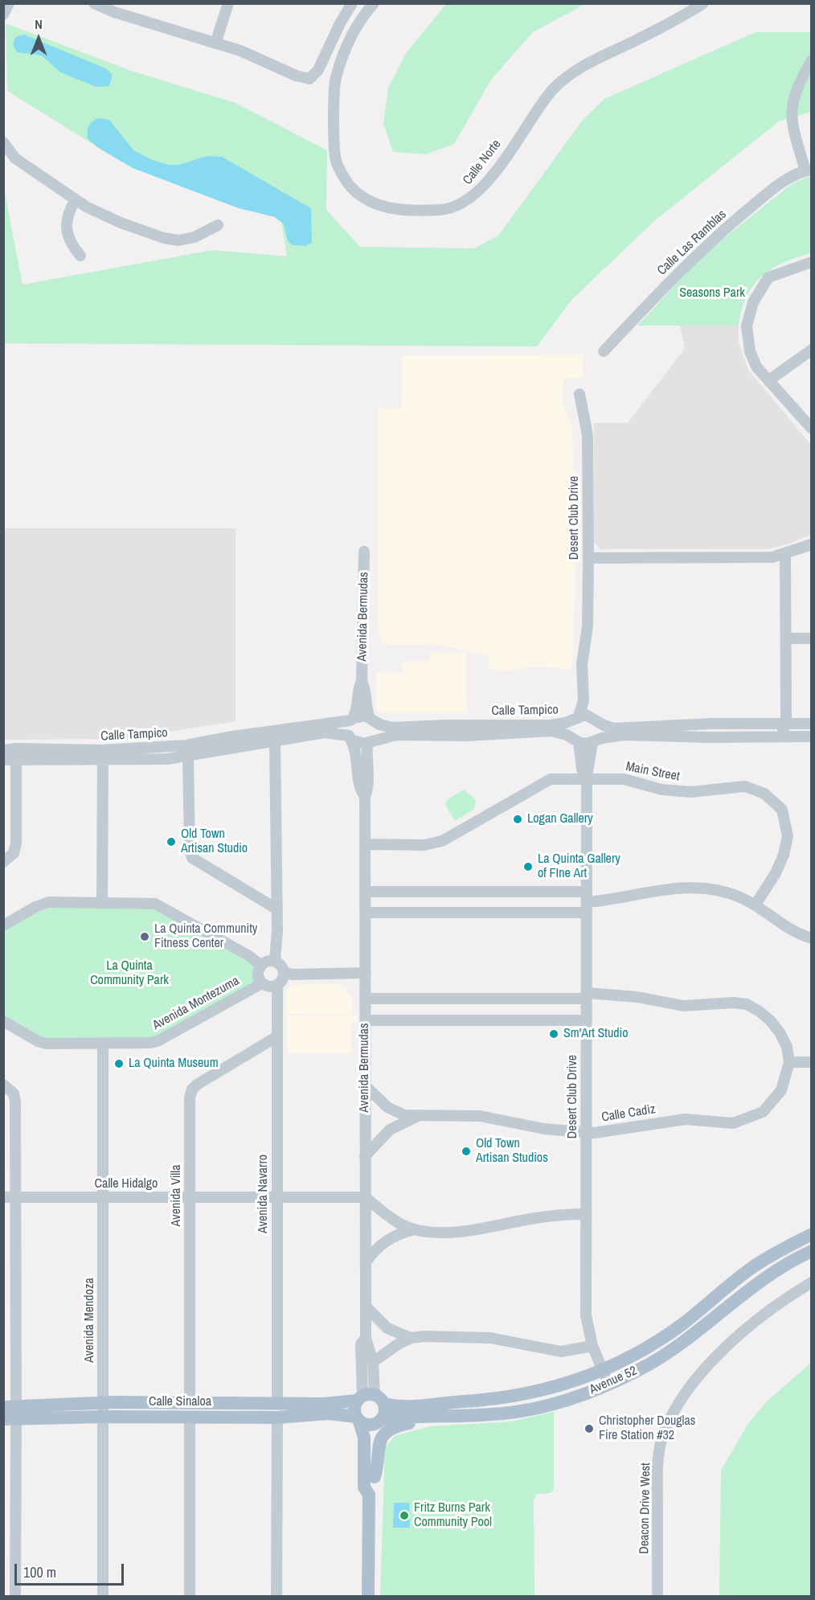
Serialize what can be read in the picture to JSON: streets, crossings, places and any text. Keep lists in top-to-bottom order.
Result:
{
  "streets": {
    "main road": ["Avenue 52", "Calle Sinaloa"],
    "street": [
      "Calle Norte",
      "Calle Las Ramblas",
      "Desert Club Drive",
      "Avenida Bermudas",
      "Calle Tampico",
      "Main Street",
      "Avenida Montezuma",
      "Calle Cadiz",
      "Calle Hidalgo",
      "Avenida Navarro",
      "Avenida Villa",
      "Avenida Mendoza",
      "Deacon Drive West"
    ]
  },
  "crossings": [
    ["Desert Club Drive", "Calle Tampico"],
    ["Desert Club Drive", "Main Street"],
    ["Desert Club Drive", "Calle Cadiz"],
    ["Desert Club Drive", "Avenue 52"],
    ["Avenida Bermudas", "Calle Tampico"],
    ["Avenida Bermudas", "Main Street"],
    ["Avenida Bermudas", "Calle Cadiz"],
    ["Avenida Bermudas", "Calle Hidalgo"],
    ["Avenida Bermudas", "Avenue 52"],
    ["Avenida Bermudas", "Calle Sinaloa"],
    ["Avenida Montezuma", "Avenida Navarro"],
    ["Avenida Montezuma", "Avenida Mendoza"],
    ["Calle Hidalgo", "Avenida Navarro"],
    ["Calle Hidalgo", "Avenida Villa"],
    ["Calle Hidalgo", "Avenida Mendoza"],
    ["Avenida Navarro", "Avenida Villa"],
    ["Avenida Navarro", "Calle Sinaloa"],
    ["Avenida Villa", "Calle Sinaloa"],
    ["Avenida Mendoza", "Calle Sinaloa"],
    ["Avenue 52", "Calle Sinaloa"]
  ],
  "parks": ["Seasons Park", "La Quinta Community Park"],
  "places": [
    "Logan Gallery",
    "Old Town Artisan Studio",
    "La Quinta Gallery of FIne Art",
    "La Quinta Community Fitness Center",
    "Sm'Art Studio",
    "La Quinta Museum",
    "Old Town Artisan Studios",
    "Christopher Douglas Fire Station #32",
    "Fritz Burns Park Community Pool"
  ],
  "scale_bar": "100 m",
  "north": "top"
}
